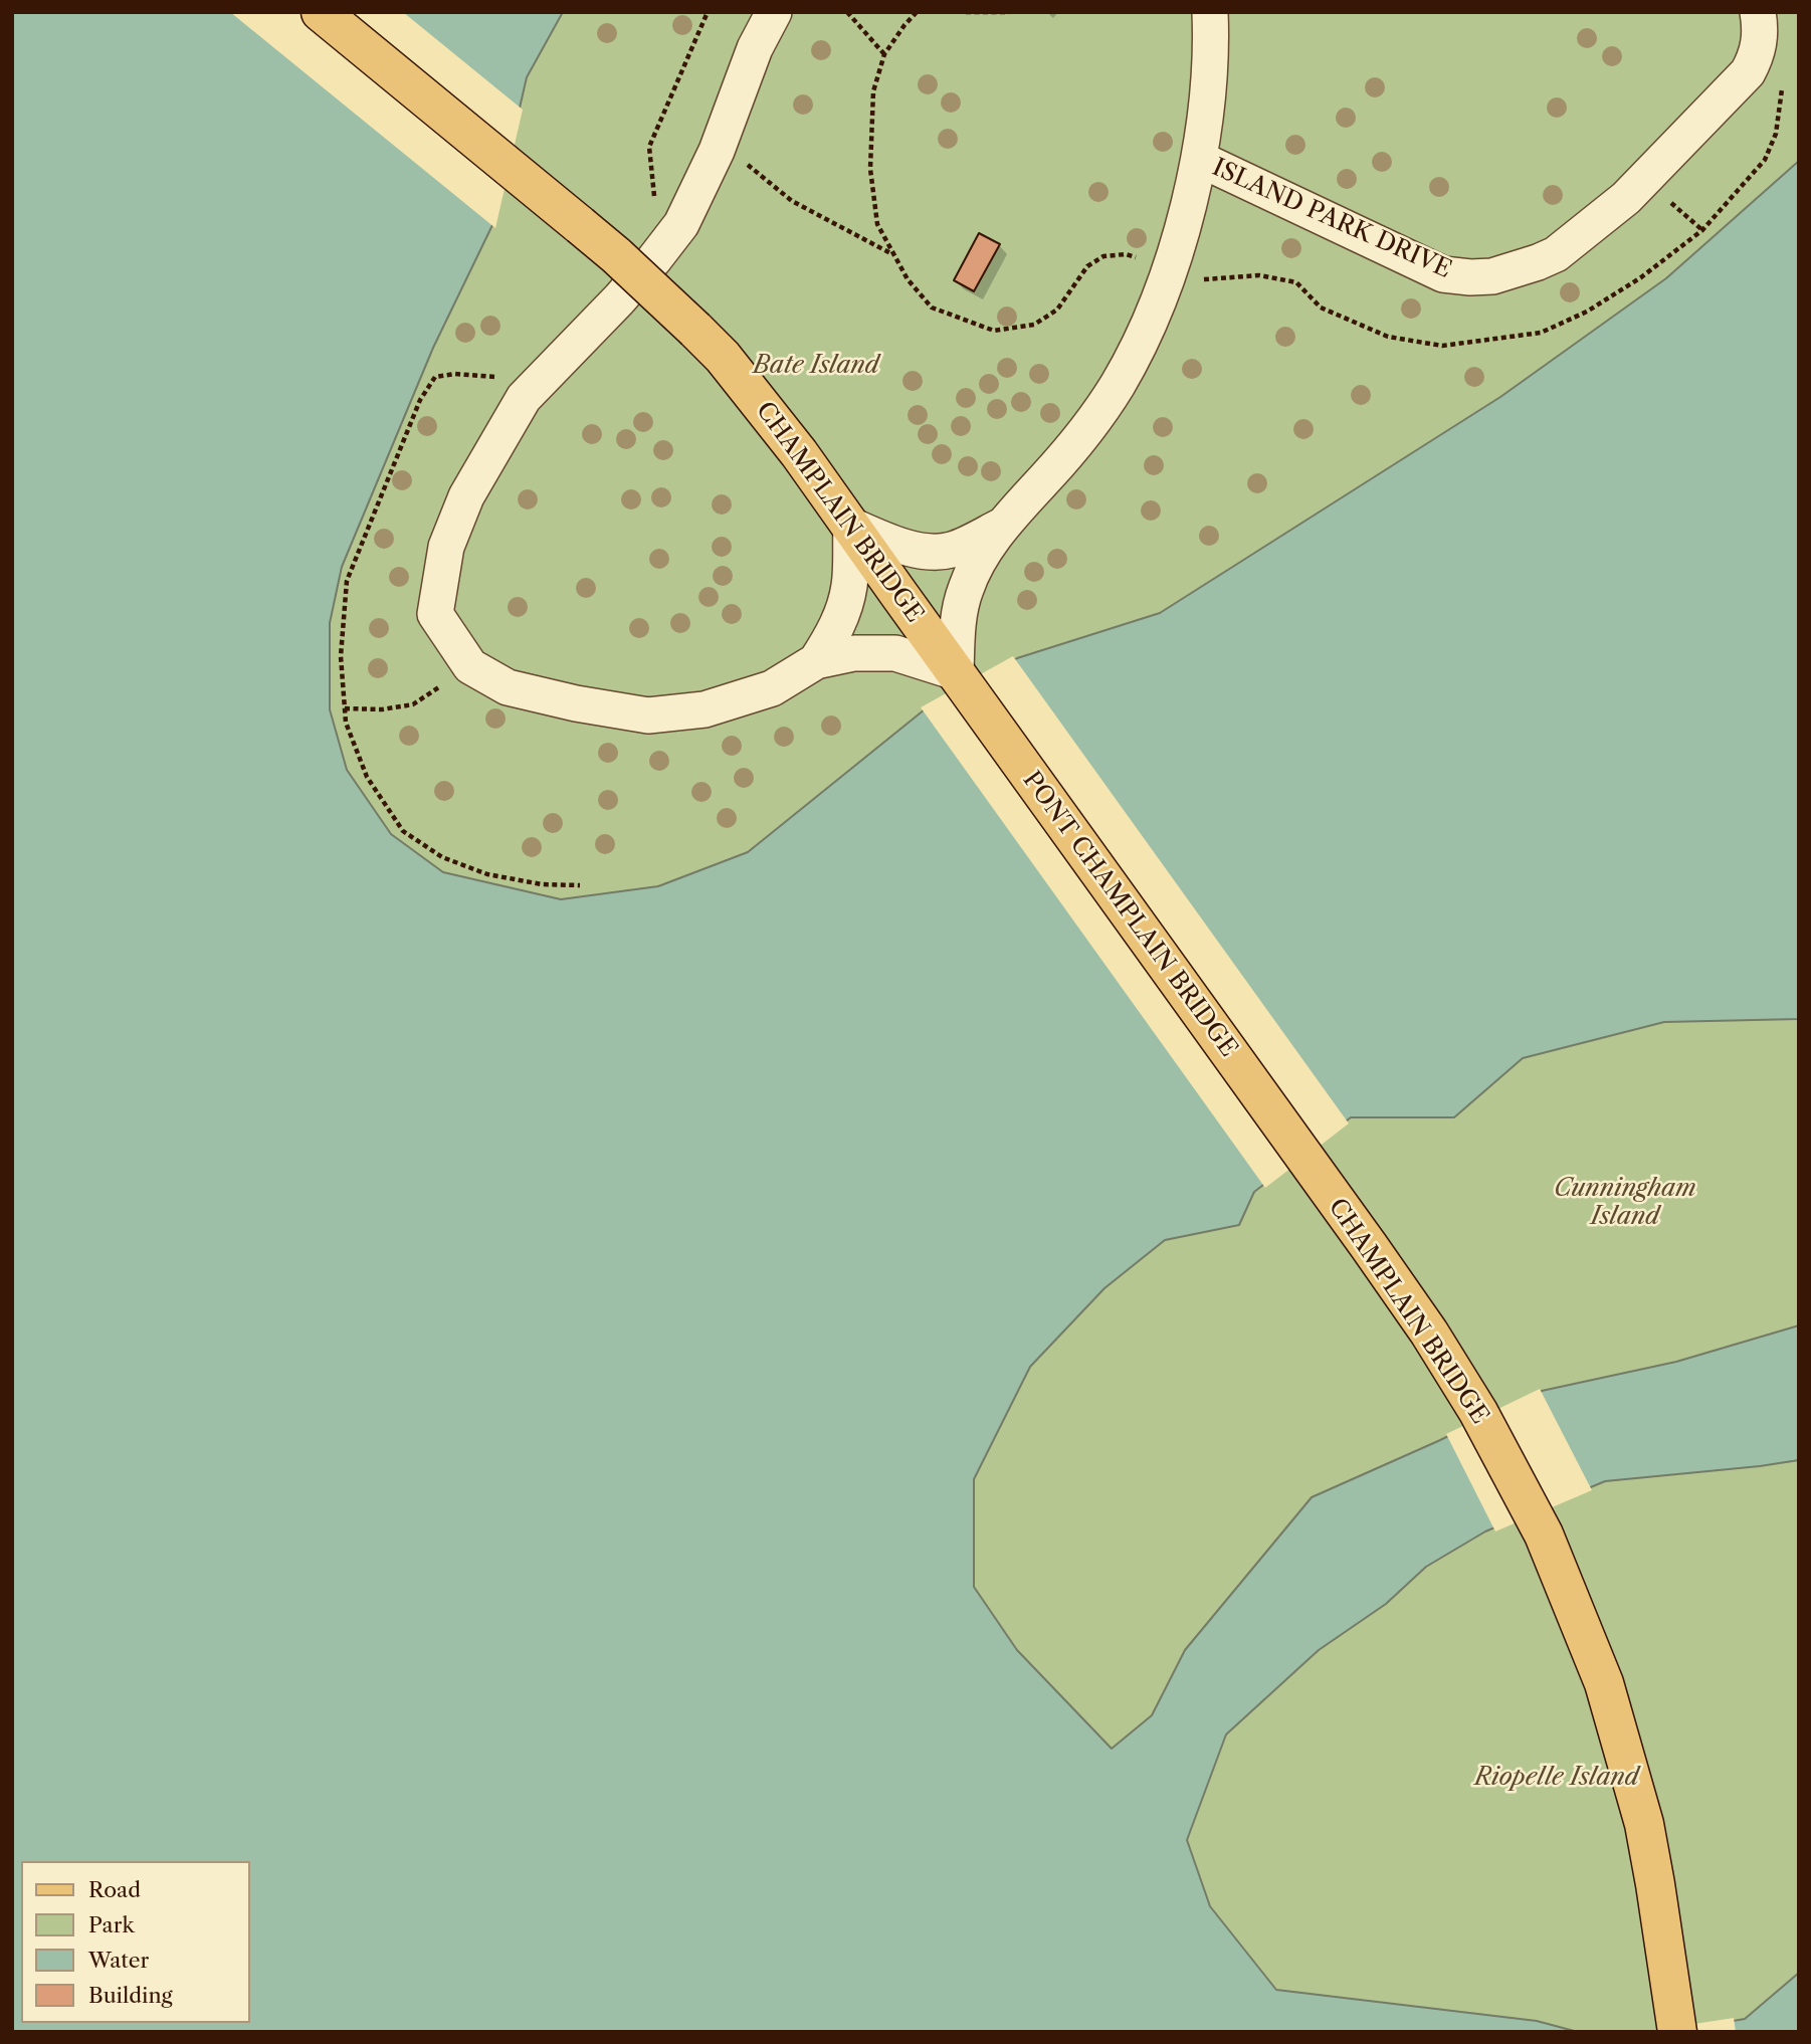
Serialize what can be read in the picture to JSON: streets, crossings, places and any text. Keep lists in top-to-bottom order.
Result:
{
  "streets": {
    "main road": ["CHAMPLAIN BRIDGE", "PONT CHAMPLAIN BRIDGE"],
    "lane": ["ISLAND PARK DRIVE"]
  },
  "crossings": [
    ["ISLAND PARK DRIVE", "CHAMPLAIN BRIDGE"],
    ["ISLAND PARK DRIVE", "PONT CHAMPLAIN BRIDGE"],
    ["CHAMPLAIN BRIDGE", "PONT CHAMPLAIN BRIDGE"]
  ],
  "parks": ["Bate Island", "Cunningham Island", "Riopelle Island"],
  "legend": [
    "Road",
    "Park",
    "Water",
    "Building"
  ]
}
